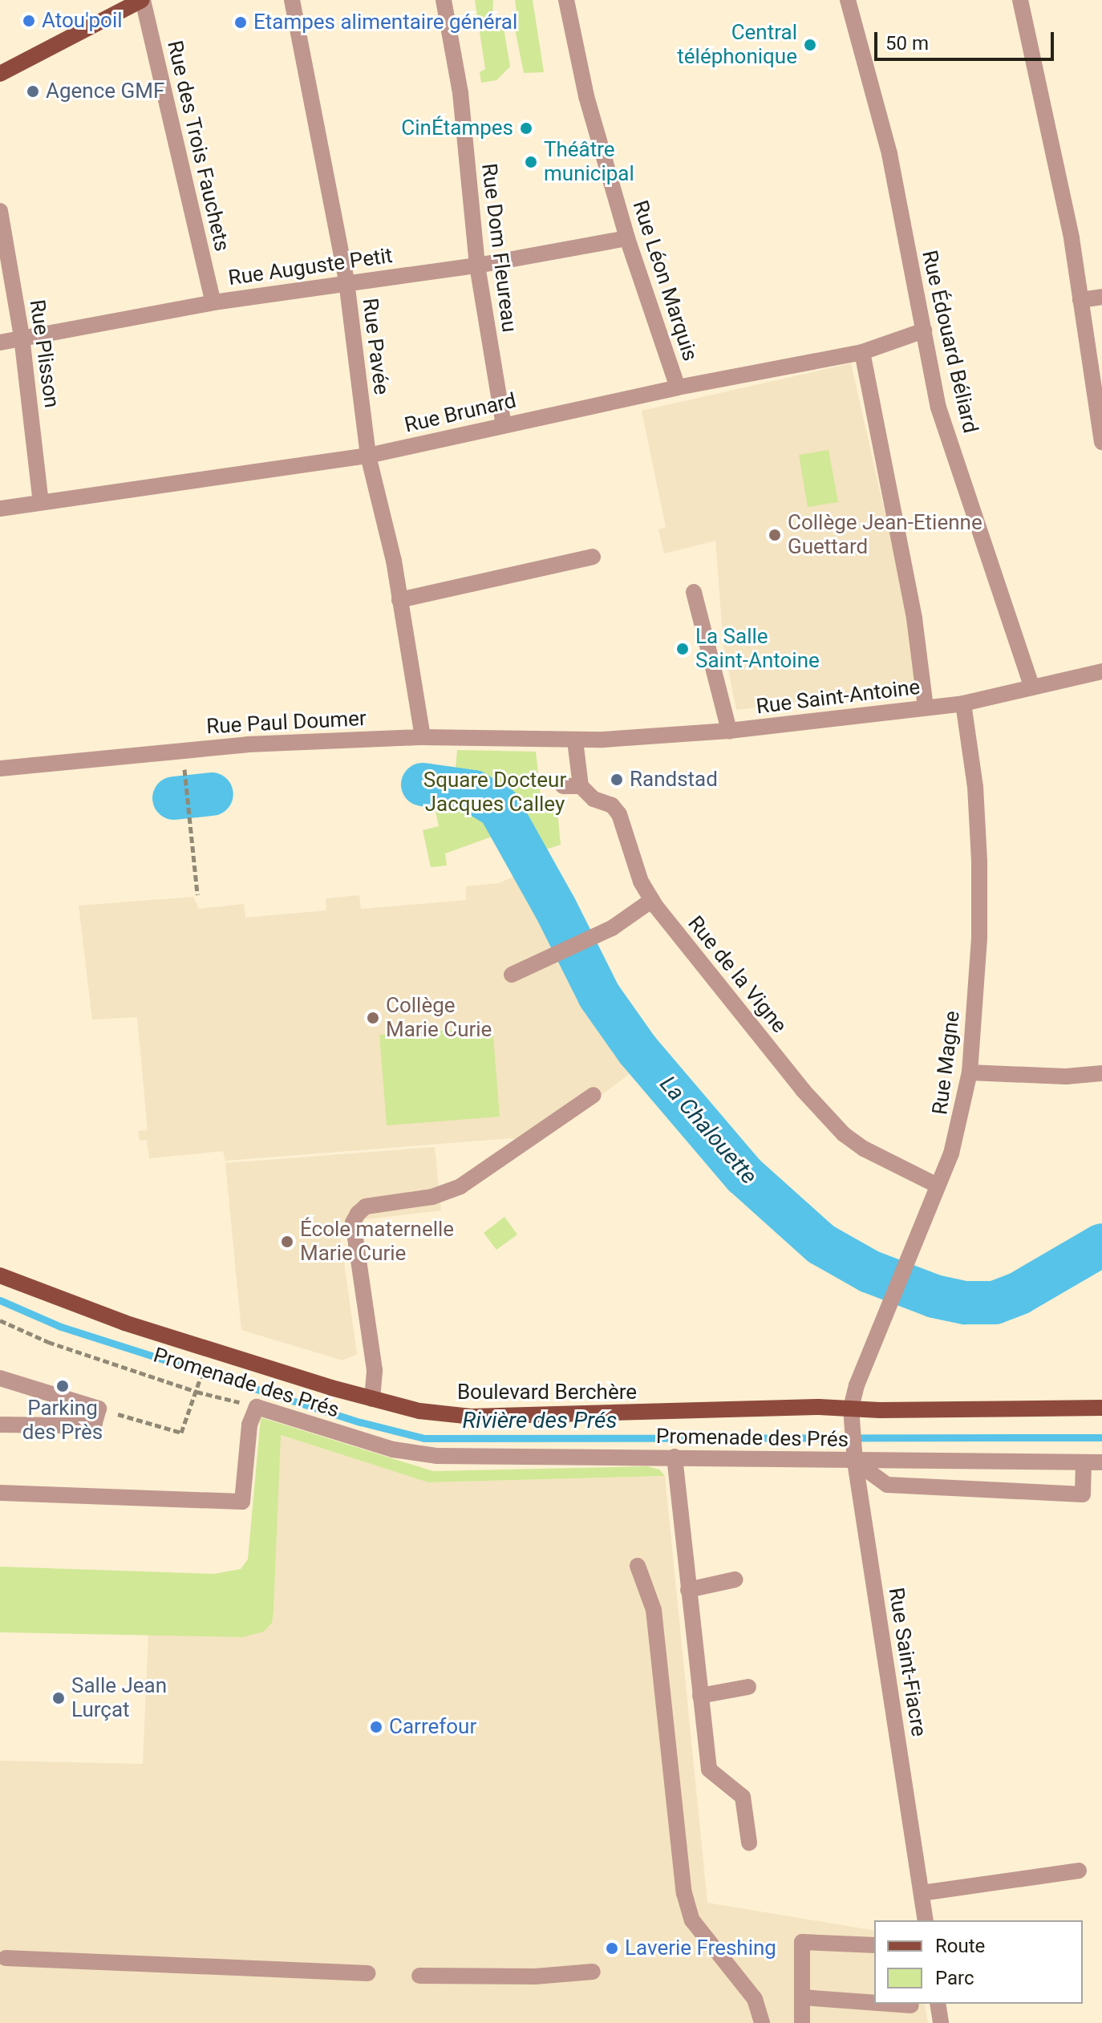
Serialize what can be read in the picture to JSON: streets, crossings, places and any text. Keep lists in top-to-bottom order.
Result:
{
  "streets": {
    "main road": ["Boulevard Berchère"],
    "street": [
      "Rue des Trois Fauchets",
      "Rue Dom Fleureau",
      "Rue Auguste Petit",
      "Rue Léon Marquis",
      "Rue Édouard Béliard",
      "Rue Pavée",
      "Rue Plisson",
      "Rue Brunard",
      "Rue Saint-Antoine",
      "Rue Paul Doumer",
      "Rue de la Vigne",
      "Rue Magne",
      "Promenade des Prés",
      "Rue Saint-Fiacre"
    ]
  },
  "crossings": [
    ["Rue des Trois Fauchets", "Rue Auguste Petit"],
    ["Rue Dom Fleureau", "Rue Auguste Petit"],
    ["Rue Dom Fleureau", "Rue Brunard"],
    ["Rue Auguste Petit", "Rue Léon Marquis"],
    ["Rue Auguste Petit", "Rue Pavée"],
    ["Rue Auguste Petit", "Rue Plisson"],
    ["Rue Léon Marquis", "Rue Brunard"],
    ["Rue Édouard Béliard", "Rue Brunard"],
    ["Rue Édouard Béliard", "Rue Saint-Antoine"],
    ["Rue Pavée", "Rue Brunard"],
    ["Rue Pavée", "Rue Paul Doumer"],
    ["Rue Plisson", "Rue Brunard"],
    ["Rue Saint-Antoine", "Rue Paul Doumer"],
    ["Rue Saint-Antoine", "Rue Magne"],
    ["Rue de la Vigne", "Rue Magne"],
    ["Rue Magne", "Boulevard Berchère"],
    ["Rue Magne", "Rue Saint-Fiacre"],
    ["Promenade des Prés", "Rue Saint-Fiacre"],
    ["Boulevard Berchère", "Rue Saint-Fiacre"]
  ],
  "water": ["La Chalouette", "Rivière des Prés"],
  "parks": ["Square Docteur Jacques Calley"],
  "places": [
    "Atou'poil",
    "Etampes alimentaire général",
    "Central téléphonique",
    "Agence GMF",
    "CinÉtampes",
    "Théâtre municipal",
    "Collège Jean-Etienne Guettard",
    "La Salle Saint-Antoine",
    "Randstad",
    "Collège Marie Curie",
    "École maternelle Marie Curie",
    "Parking des Près",
    "Salle Jean Lurçat",
    "Carrefour",
    "Laverie Freshing"
  ],
  "legend": ["Route", "Parc"],
  "scale_bar": "50 m"
}
